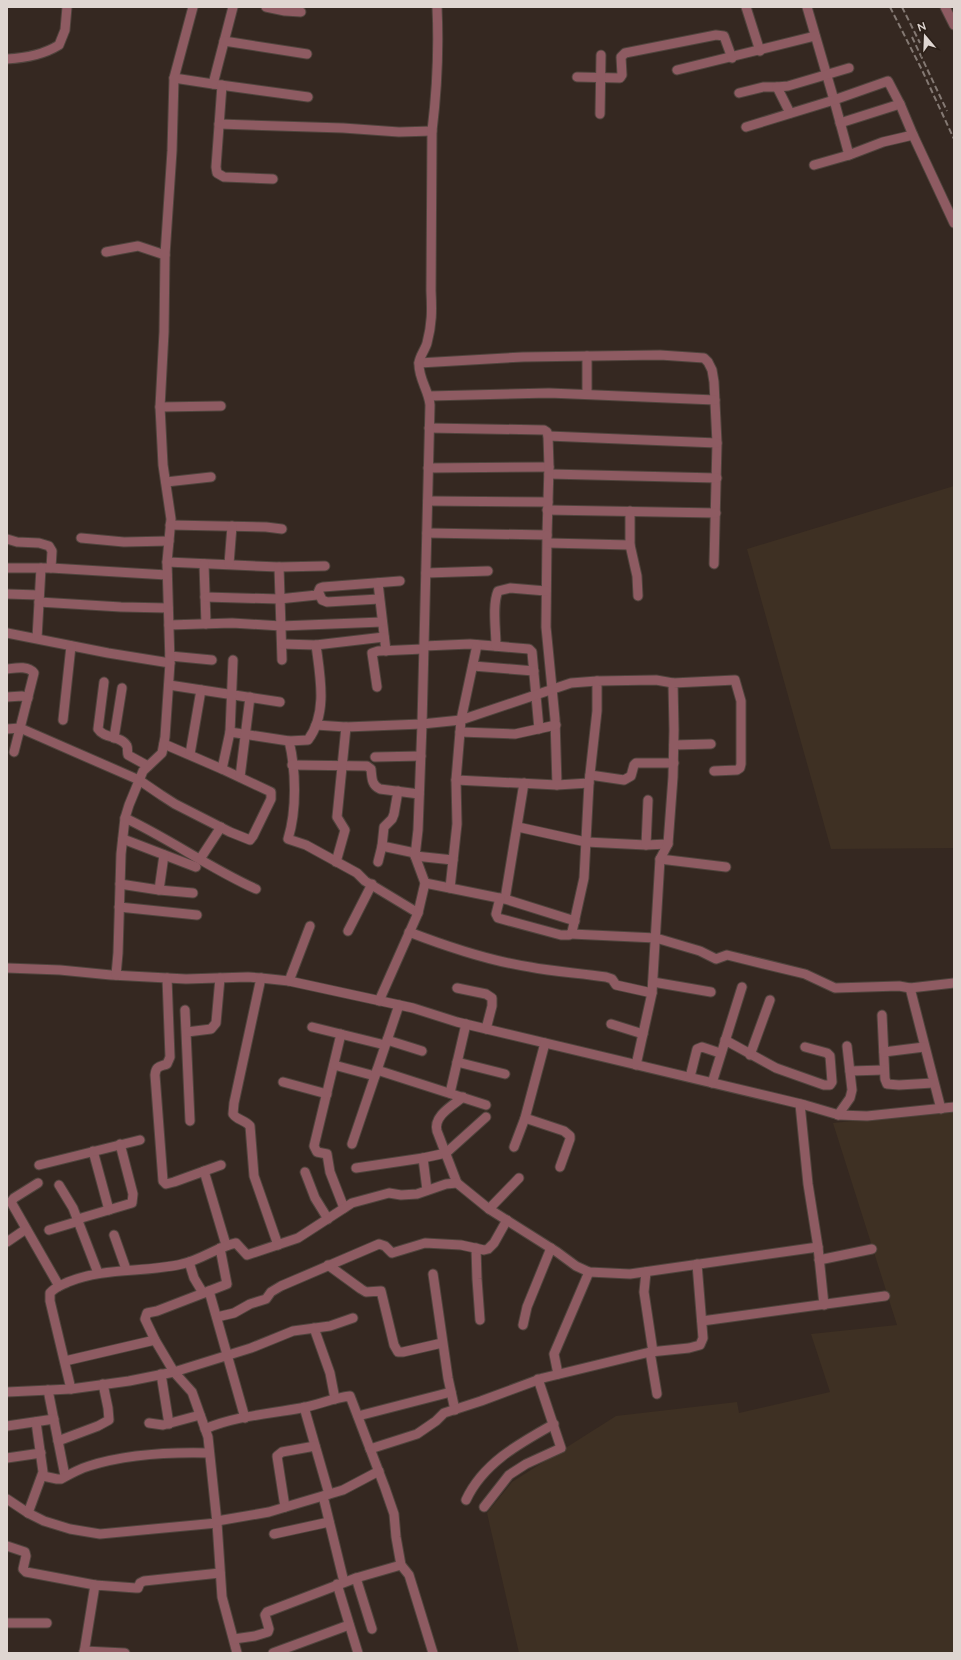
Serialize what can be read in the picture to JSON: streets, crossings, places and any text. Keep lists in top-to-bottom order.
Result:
{
  "north": "top"
}
